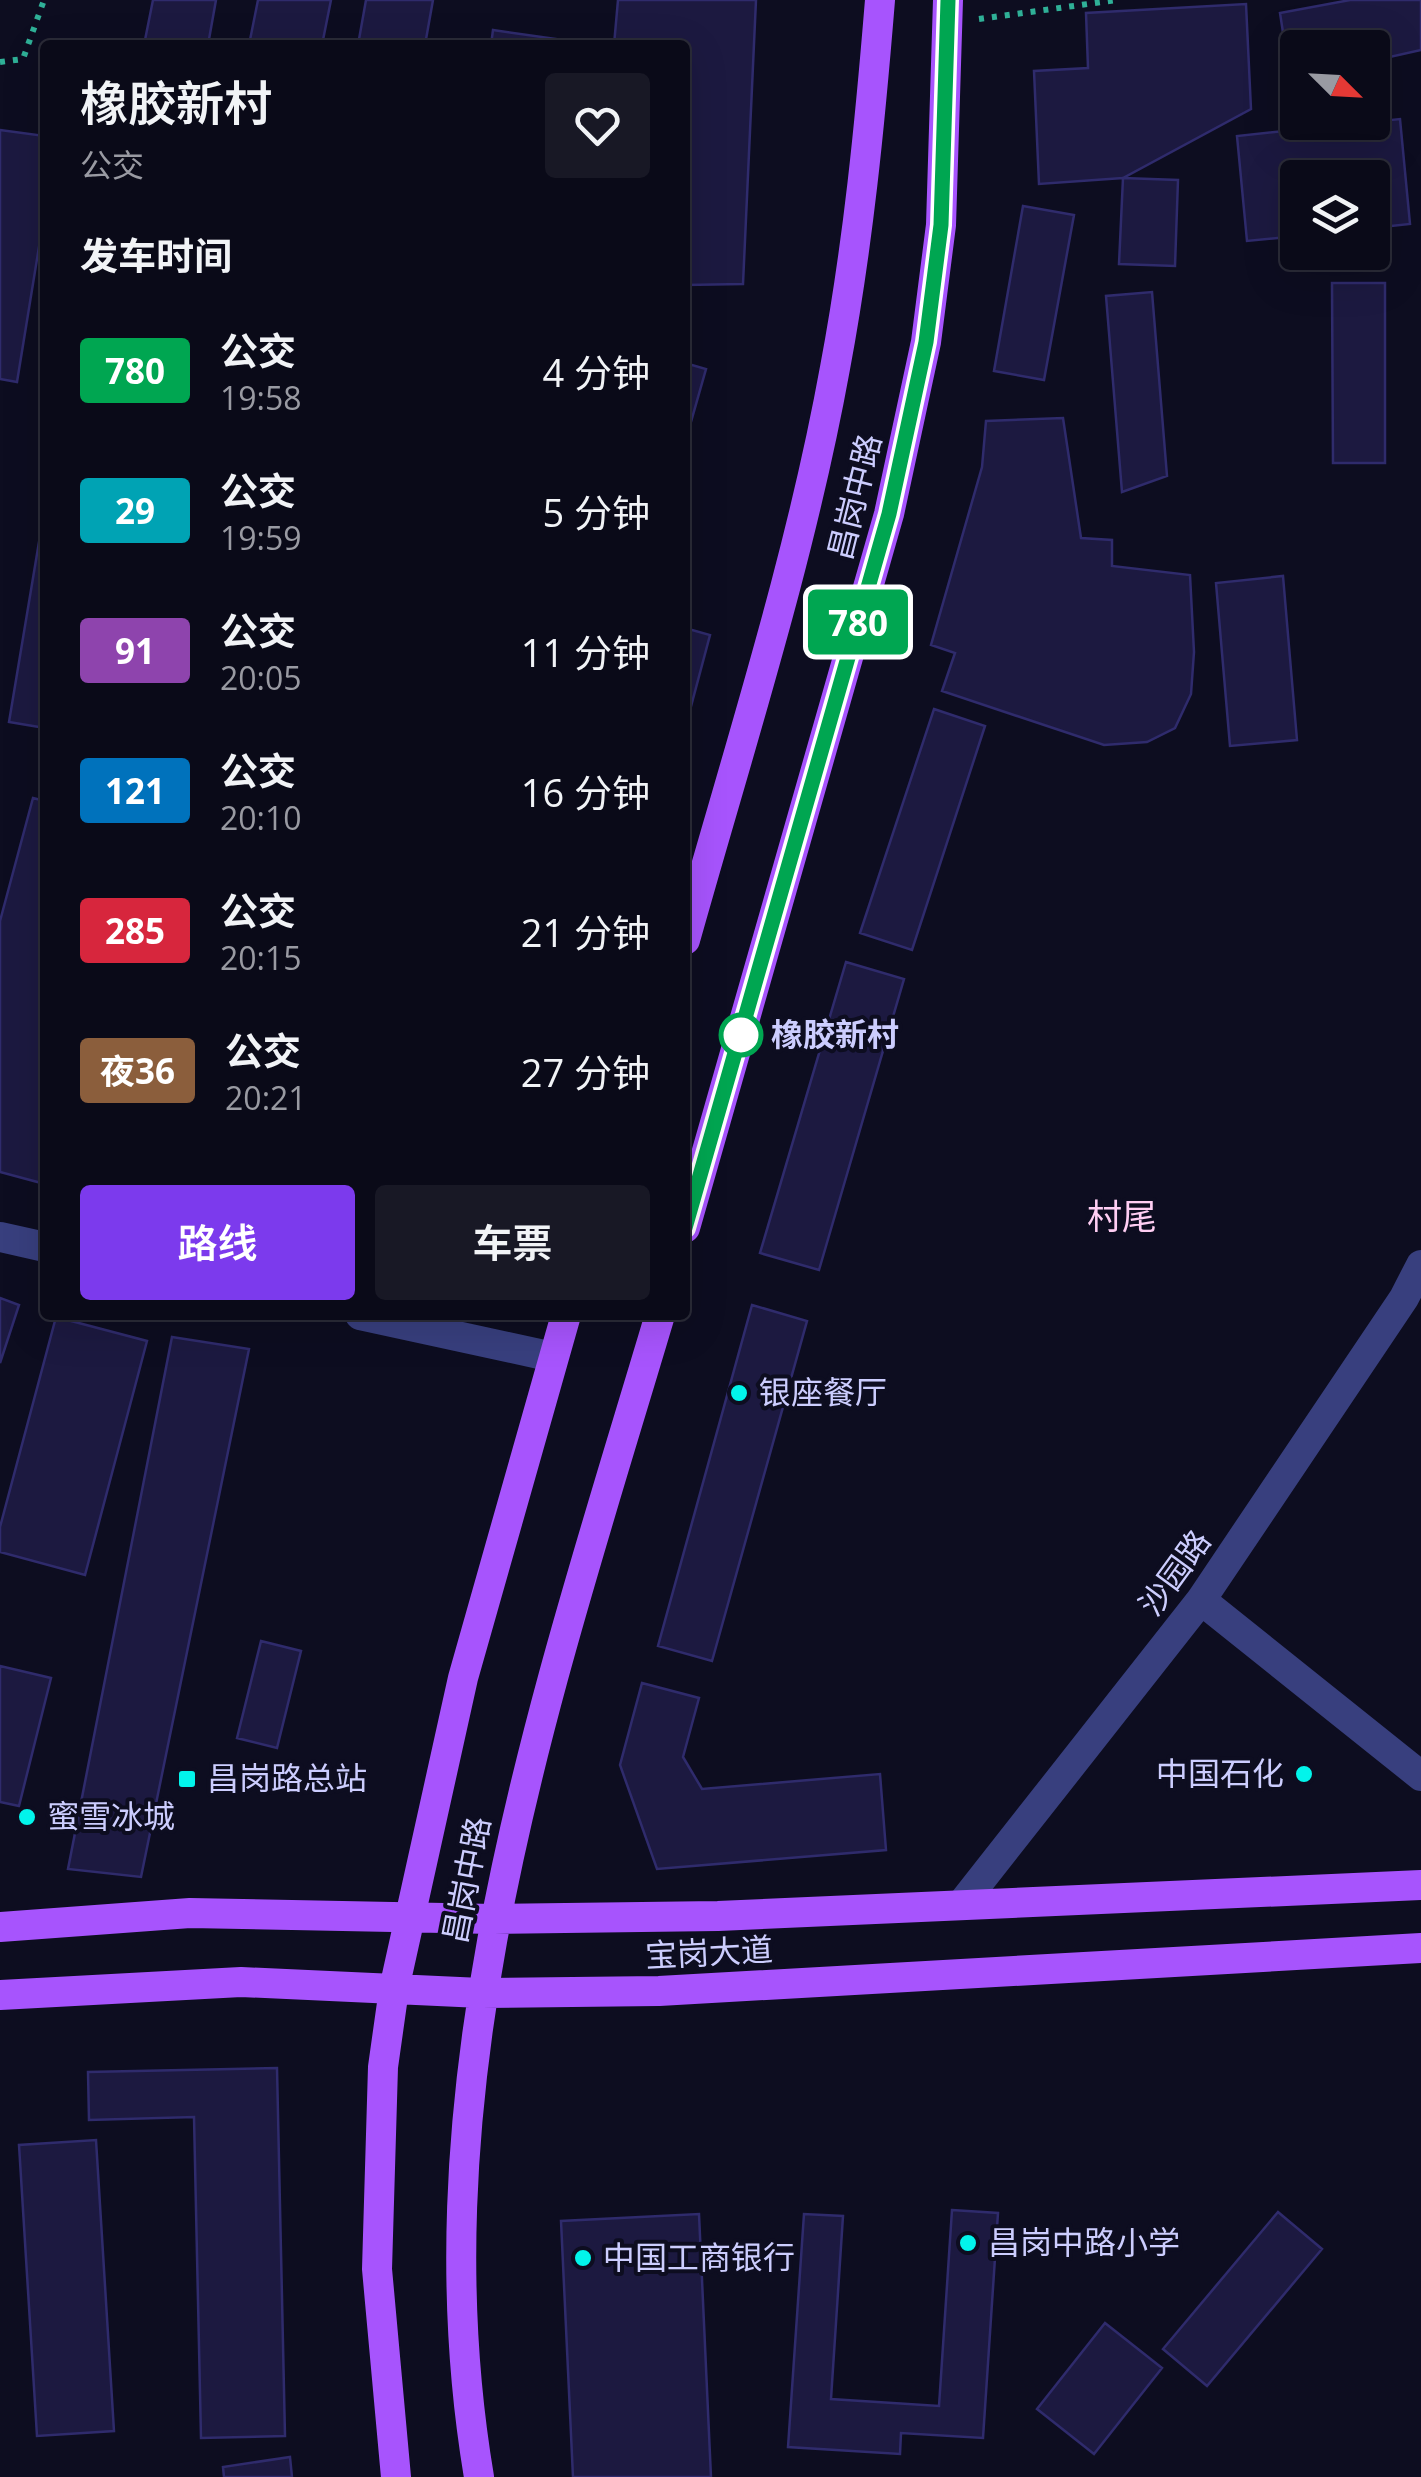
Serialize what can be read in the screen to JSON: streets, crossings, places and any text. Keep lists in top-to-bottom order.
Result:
{
  "streets": {
    "main road": ["昌岗中路", "宝岗大道"],
    "street": ["沙园路"]
  },
  "crossings": [
    ["昌岗中路", "宝岗大道"],
    ["沙园路", "宝岗大道"]
  ],
  "districts": ["村尾"],
  "places": {
    "other": [
      "橡胶新村",
      "银座餐厅",
      "中国石化",
      "蜜雪冰城",
      "昌岗中路小学",
      "中国工商银行"
    ],
    "transit": ["昌岗路总站"]
  },
  "lines": ["bus line 780"],
  "north": "bottom right",
  "page": {
    "on_map": "780",
    "heading": [
      ["橡胶新村", "公交"],
      "发车时间"
    ],
    "list": [
      {
        "mark": "780",
        "name": "公交",
        "note": "19:58",
        "value": "4 分钟"
      },
      {
        "mark": "29",
        "name": "公交",
        "note": "19:59",
        "value": "5 分钟"
      },
      {
        "mark": "91",
        "name": "公交",
        "note": "20:05",
        "value": "11 分钟"
      },
      {
        "mark": "121",
        "name": "公交",
        "note": "20:10",
        "value": "16 分钟"
      },
      {
        "mark": "285",
        "name": "公交",
        "note": "20:15",
        "value": "21 分钟"
      },
      {
        "mark": "夜36",
        "name": "公交",
        "note": "20:21",
        "value": "27 分钟"
      }
    ],
    "buttons": ["路线", "车票"]
  }
}
